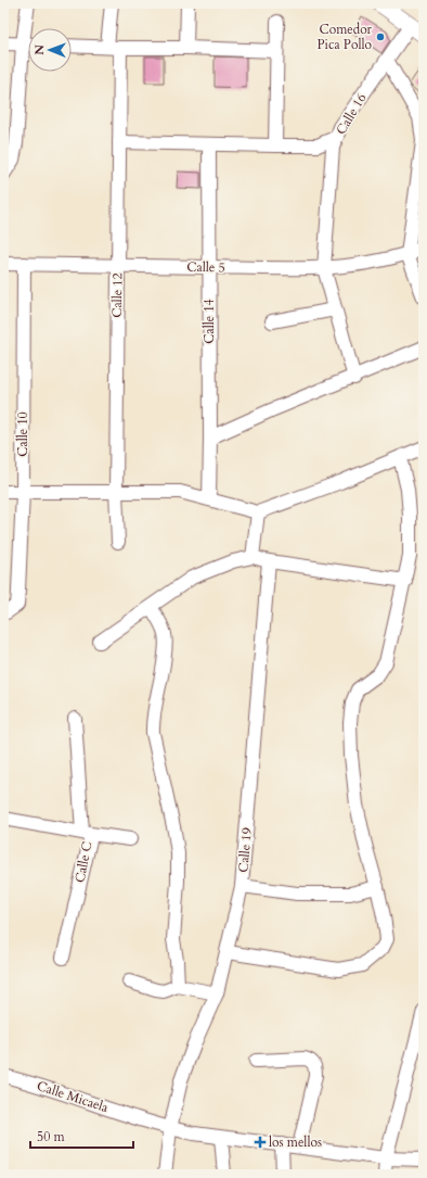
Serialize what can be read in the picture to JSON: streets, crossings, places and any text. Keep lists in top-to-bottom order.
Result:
{
  "streets": {
    "street": [
      "Calle 16",
      "Calle 5",
      "Calle 12",
      "Calle 14",
      "Calle 10",
      "Calle 19",
      "Calle C",
      "Calle Micaela"
    ]
  },
  "crossings": [
    ["Calle 16", "Calle 5"],
    ["Calle 5", "Calle 12"],
    ["Calle 5", "Calle 14"],
    ["Calle 5", "Calle 10"],
    ["Calle 19", "Calle Micaela"]
  ],
  "places": {
    "other": ["Comedor Pica Pollo"],
    "health": ["los mellos"]
  },
  "scale_bar": "50 m",
  "north": "left"
}
